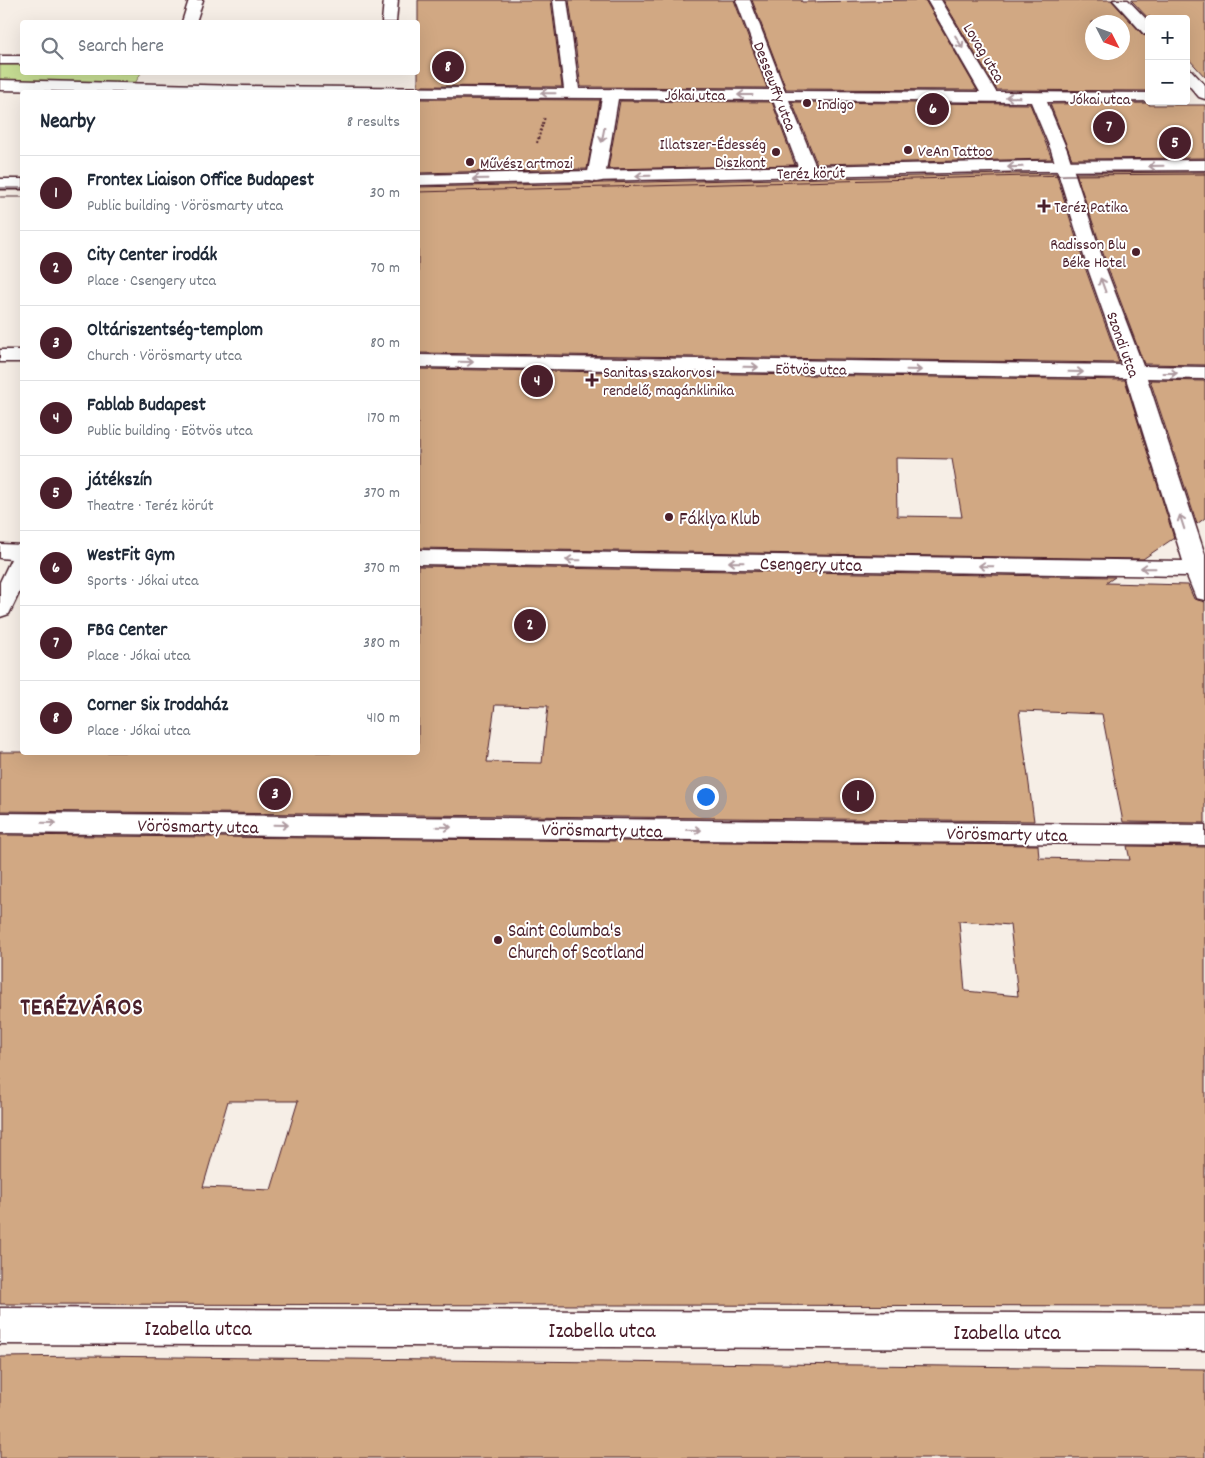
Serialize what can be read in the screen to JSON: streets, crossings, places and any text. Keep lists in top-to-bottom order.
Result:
{
  "streets": {
    "street": [
      "Lovag utca",
      "Dessewffy utca",
      "Jókai utca",
      "Teréz körút",
      "Szondi utca",
      "Eötvös utca",
      "Csengery utca",
      "Vörösmarty utca",
      "Izabella utca"
    ]
  },
  "crossings": [
    ["Lovag utca", "Jókai utca"],
    ["Dessewffy utca", "Jókai utca"],
    ["Dessewffy utca", "Teréz körút"],
    ["Jókai utca", "Szondi utca"],
    ["Teréz körút", "Szondi utca"],
    ["Szondi utca", "Eötvös utca"],
    ["Szondi utca", "Csengery utca"]
  ],
  "one_way": [
    "Lovag utca",
    "Jókai utca",
    "Teréz körút",
    "Szondi utca",
    "Eötvös utca",
    "Csengery utca",
    "Vörösmarty utca"
  ],
  "districts": ["TERÉZVÁROS"],
  "places": {
    "other": [
      "Indigo",
      "VeAn Tattoo",
      "Illatszer-Édesség Diszkont",
      "Művész artmozi",
      "Radisson Blu Béke Hotel",
      "Fáklya Klub",
      "Saint Columba's Church of Scotland"
    ],
    "health": ["Teréz Patika", "Sanitas szakorvosi rendelő, magánklinika"]
  },
  "north": "bottom right",
  "page": {
    "map_buttons": ["+", "−"],
    "search": "Search here",
    "pins": [
      "8",
      "6",
      "7",
      "5",
      "4",
      "2",
      "3",
      "1"
    ],
    "heading": ["Nearby", "8 results"],
    "list": [
      {
        "mark": "1",
        "name": "Frontex Liaison Office Budapest",
        "note": "Public building · Vörösmarty utca",
        "value": "30 m"
      },
      {
        "mark": "2",
        "name": "City Center irodák",
        "note": "Place · Csengery utca",
        "value": "70 m"
      },
      {
        "mark": "3",
        "name": "Oltáriszentség-templom",
        "note": "Church · Vörösmarty utca",
        "value": "80 m"
      },
      {
        "mark": "4",
        "name": "Fablab Budapest",
        "note": "Public building · Eötvös utca",
        "value": "170 m"
      },
      {
        "mark": "5",
        "name": "játékszín",
        "note": "Theatre · Teréz körút",
        "value": "370 m"
      },
      {
        "mark": "6",
        "name": "WestFit Gym",
        "note": "Sports · Jókai utca",
        "value": "370 m"
      },
      {
        "mark": "7",
        "name": "FBG Center",
        "note": "Place · Jókai utca",
        "value": "380 m"
      },
      {
        "mark": "8",
        "name": "Corner Six Irodaház",
        "note": "Place · Jókai utca",
        "value": "410 m"
      }
    ]
  }
}
